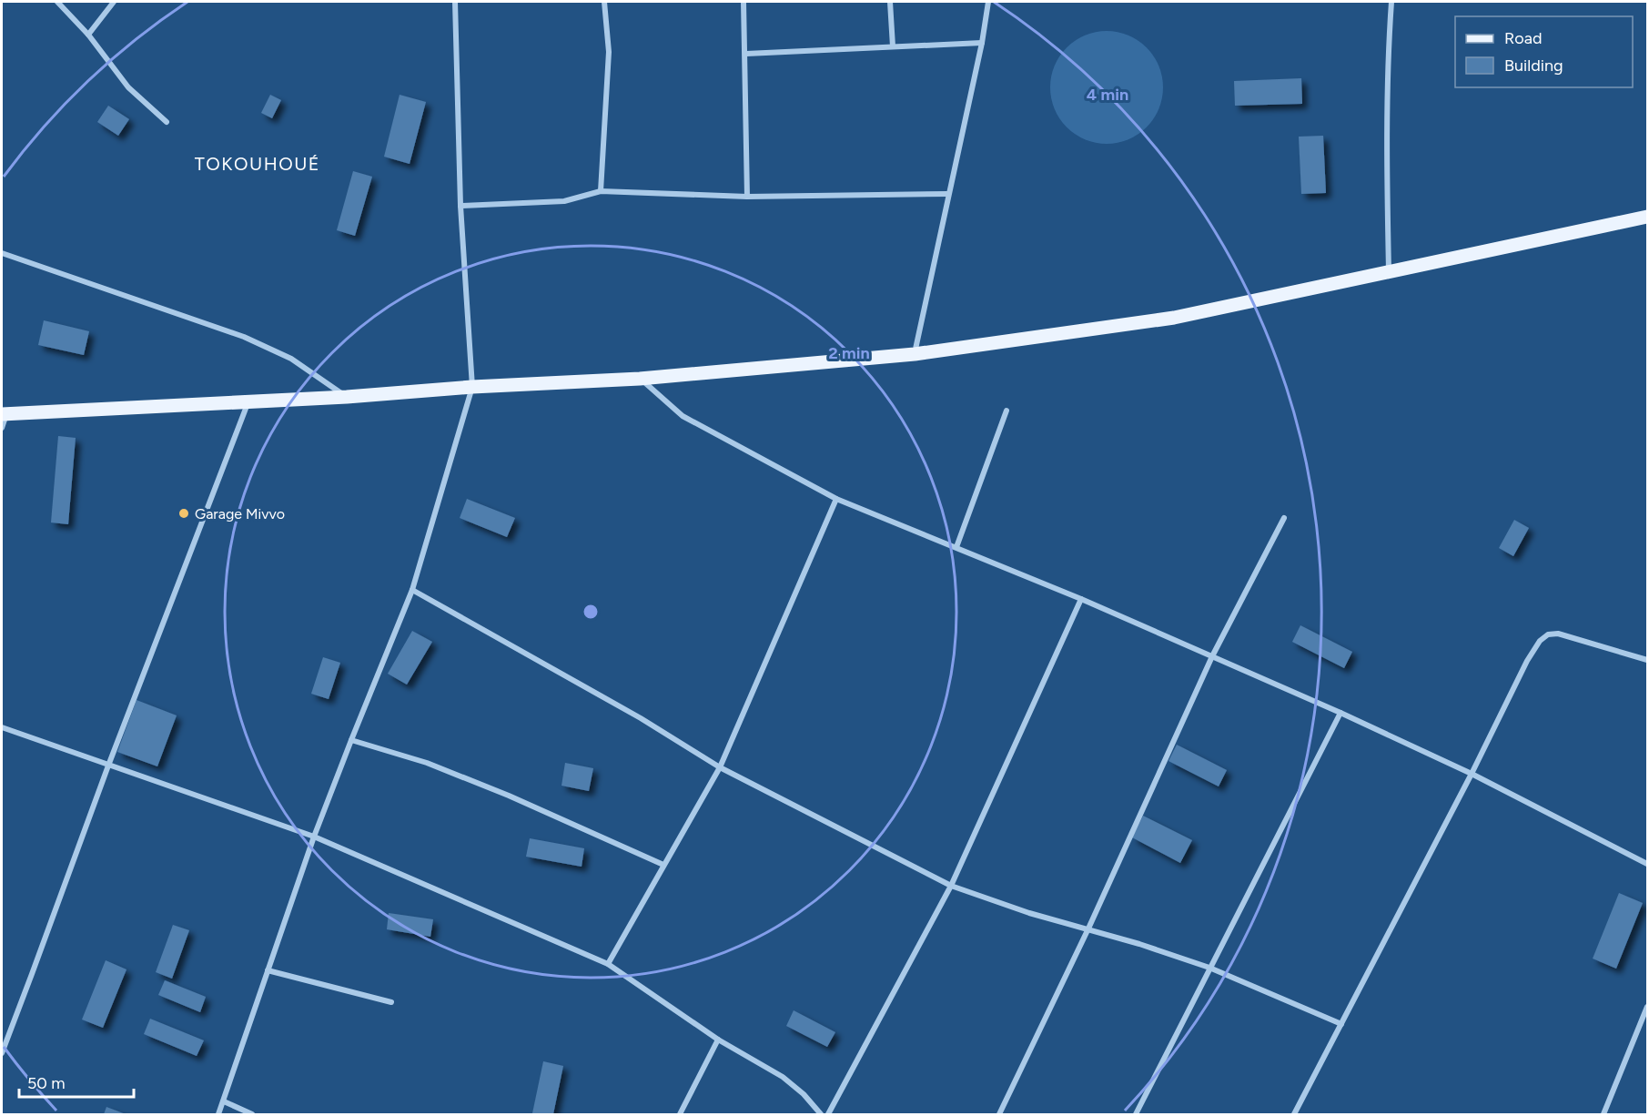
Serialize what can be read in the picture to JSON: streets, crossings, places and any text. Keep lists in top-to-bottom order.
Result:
{
  "districts": ["TOKOUHOUÉ"],
  "places": ["Garage Mivvo"],
  "legend": ["Road", "Building"],
  "scale_bar": "50 m",
  "rings": ["4 min", "2 min"]
}
